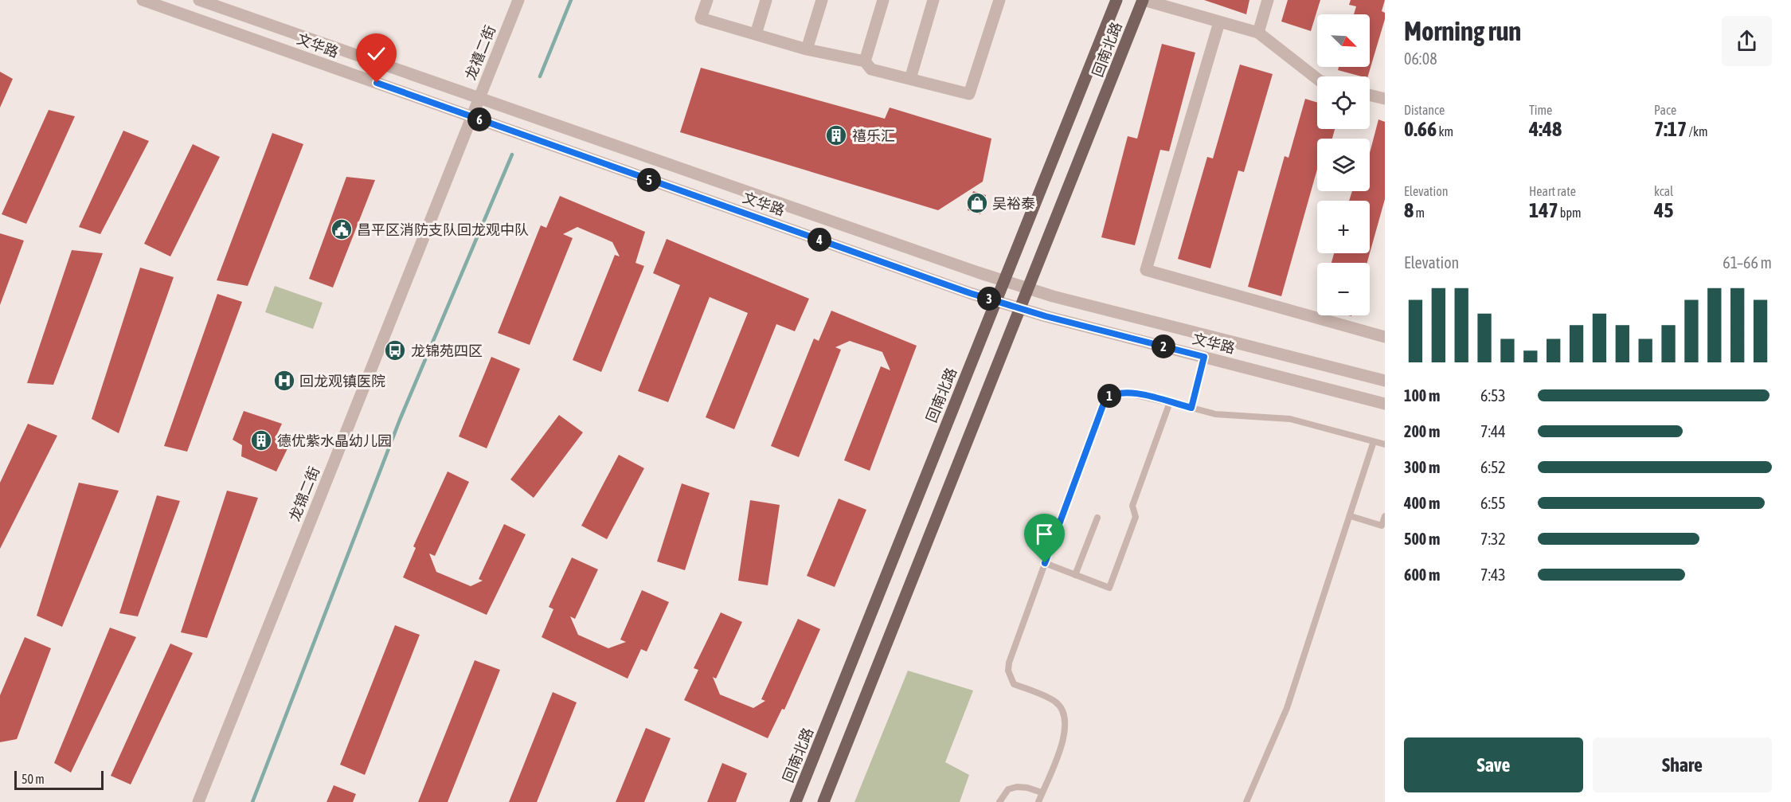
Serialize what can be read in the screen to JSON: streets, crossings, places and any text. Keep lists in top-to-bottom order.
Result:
{
  "streets": {
    "main road": ["回南北路"],
    "street": ["文华路", "龙禧二街", "龙锦二街"]
  },
  "crossings": [
    ["文华路", "回南北路"],
    ["文华路", "龙禧二街"],
    ["文华路", "龙锦二街"],
    ["龙禧二街", "龙锦二街"]
  ],
  "places": {
    "building": ["禧乐汇", "德优紫水晶幼儿园"],
    "shop": ["吴裕泰"],
    "public building": ["昌平区消防支队回龙观中队"],
    "bus stop": ["龙锦苑四区"],
    "hospital": ["回龙观镇医院"]
  },
  "scale_bar": "50 m",
  "north": "bottom right",
  "page": {
    "heading": ["Morning run", "06:08"],
    "map_buttons": ["+", "−"],
    "stats": [
      ["Distance", "0.66 km"],
      ["Time", "4:48"],
      ["Pace", "7:17 /km"],
      ["Elevation", "8 m"],
      ["Heart rate", "147 bpm"],
      ["kcal", "45"]
    ],
    "pins": [
      "6",
      "5",
      "4",
      "3",
      "2",
      "1"
    ],
    "chart": ["Elevation", "61–66 m"],
    "list": [
      {
        "name": "100 m",
        "note": "6:53"
      },
      {
        "name": "200 m",
        "note": "7:44"
      },
      {
        "name": "300 m",
        "note": "6:52"
      },
      {
        "name": "400 m",
        "note": "6:55"
      },
      {
        "name": "500 m",
        "note": "7:32"
      },
      {
        "name": "600 m",
        "note": "7:43"
      }
    ],
    "buttons": ["Save", "Share"],
    "scale": "50 m"
  }
}
